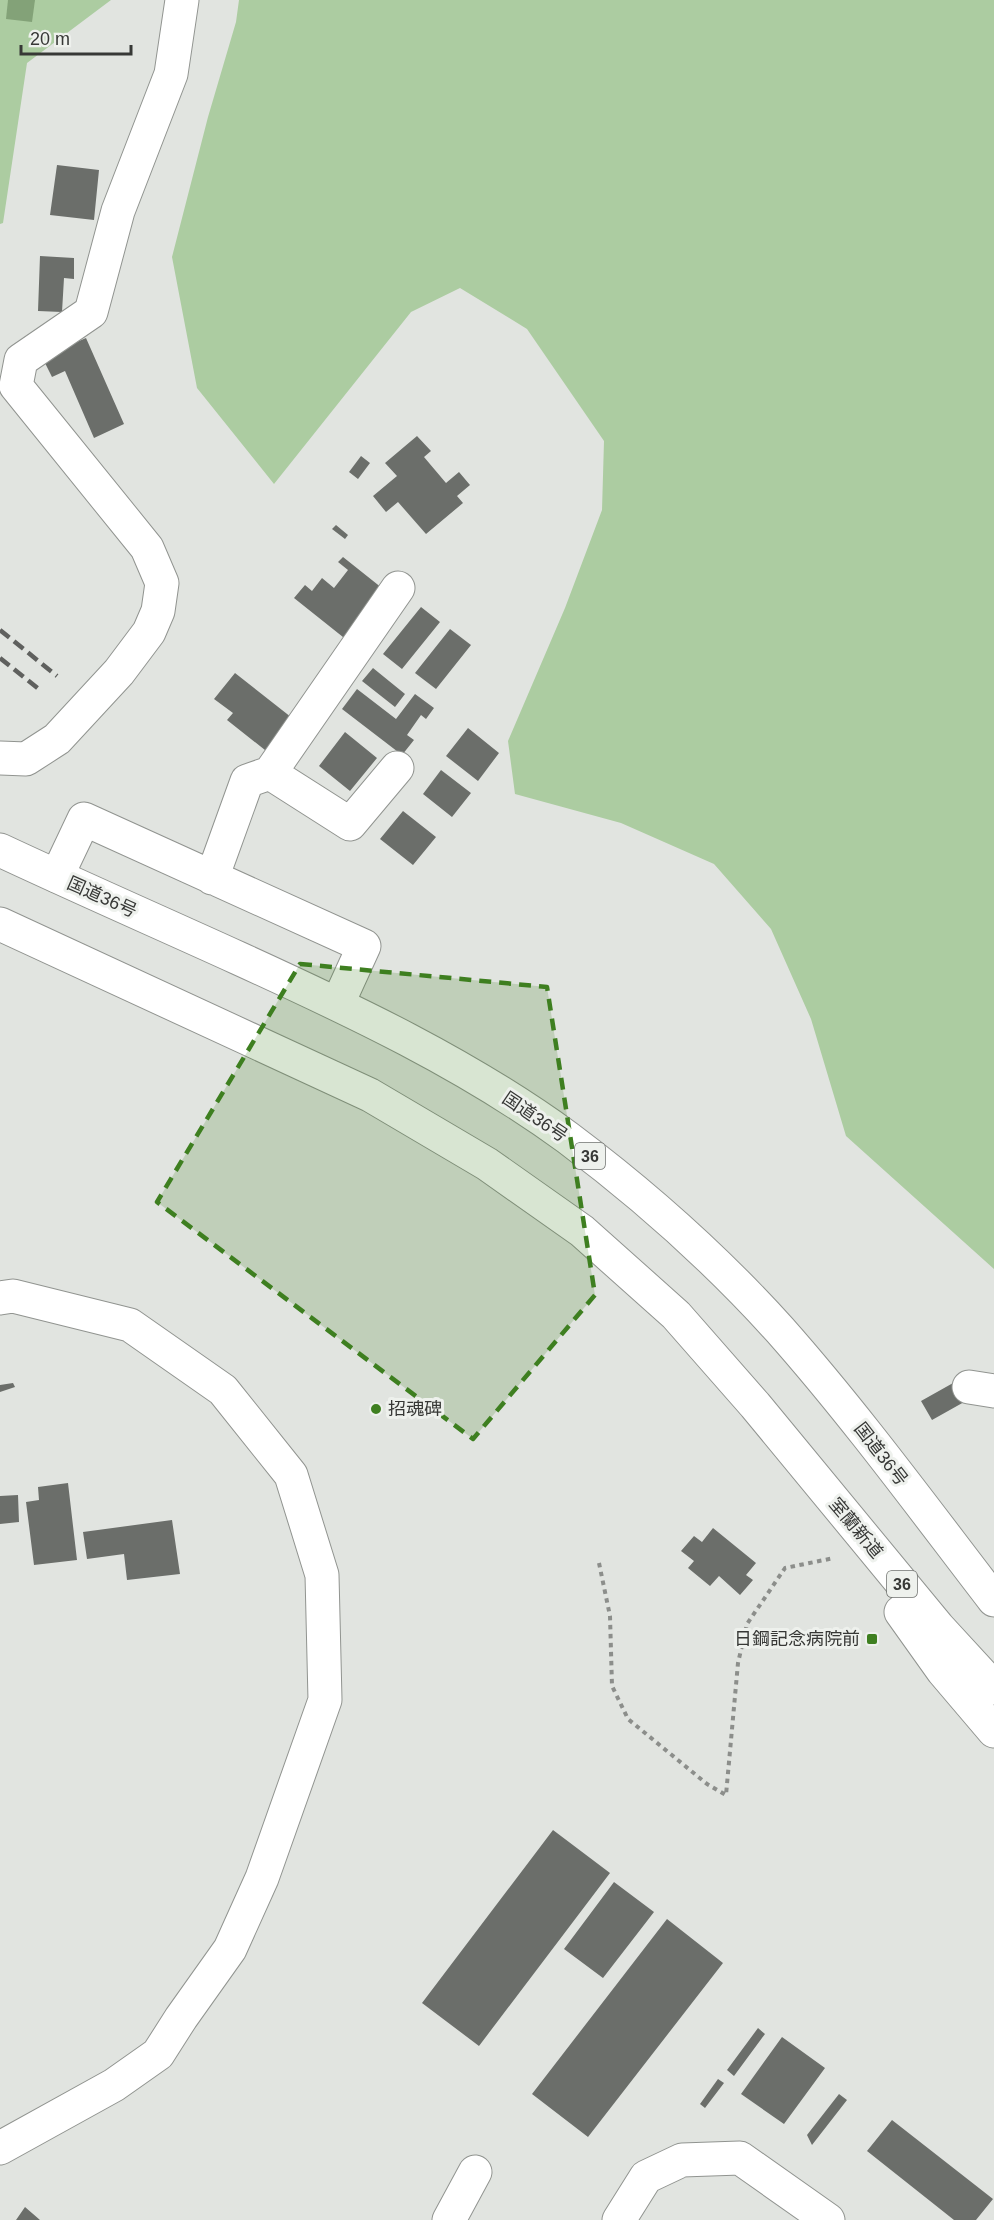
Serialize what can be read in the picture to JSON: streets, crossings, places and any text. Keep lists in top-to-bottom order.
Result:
{
  "streets": {
    "main road": ["国道36号", "36", "室蘭新道"]
  },
  "crossings": [
    ["36", "室蘭新道"]
  ],
  "places": {
    "other": ["招魂碑"],
    "transit": ["日鋼記念病院前"]
  },
  "scale_bar": "20 m"
}
